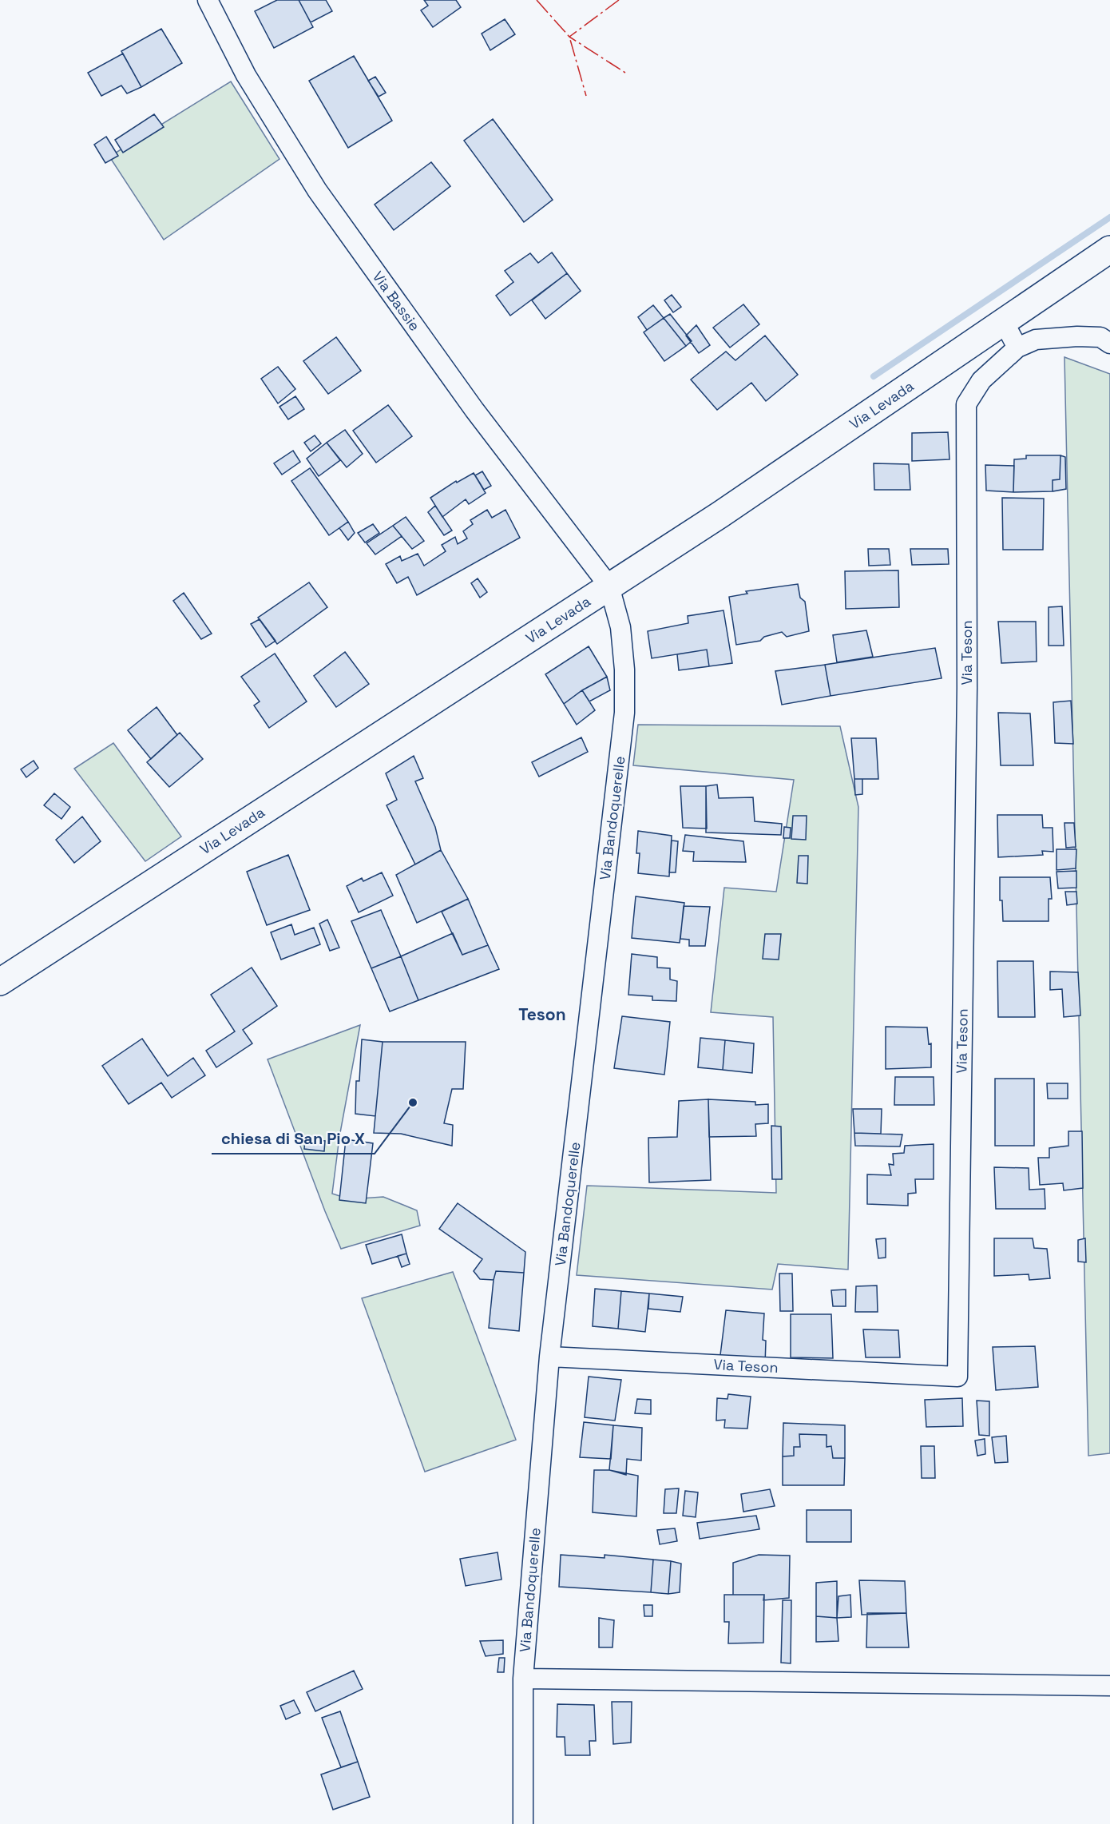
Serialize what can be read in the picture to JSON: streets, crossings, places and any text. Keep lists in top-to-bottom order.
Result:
{
  "streets": {
    "main road": ["Via Levada"],
    "street": ["Via Bassie", "Via Teson", "Via Bandoquerelle"]
  },
  "crossings": [
    ["Via Bassie", "Via Levada"],
    ["Via Bassie", "Via Bandoquerelle"],
    ["Via Levada", "Via Bandoquerelle"],
    ["Via Teson", "Via Bandoquerelle"]
  ],
  "districts": ["Teson"],
  "places": ["chiesa di San Pio X"]
}
